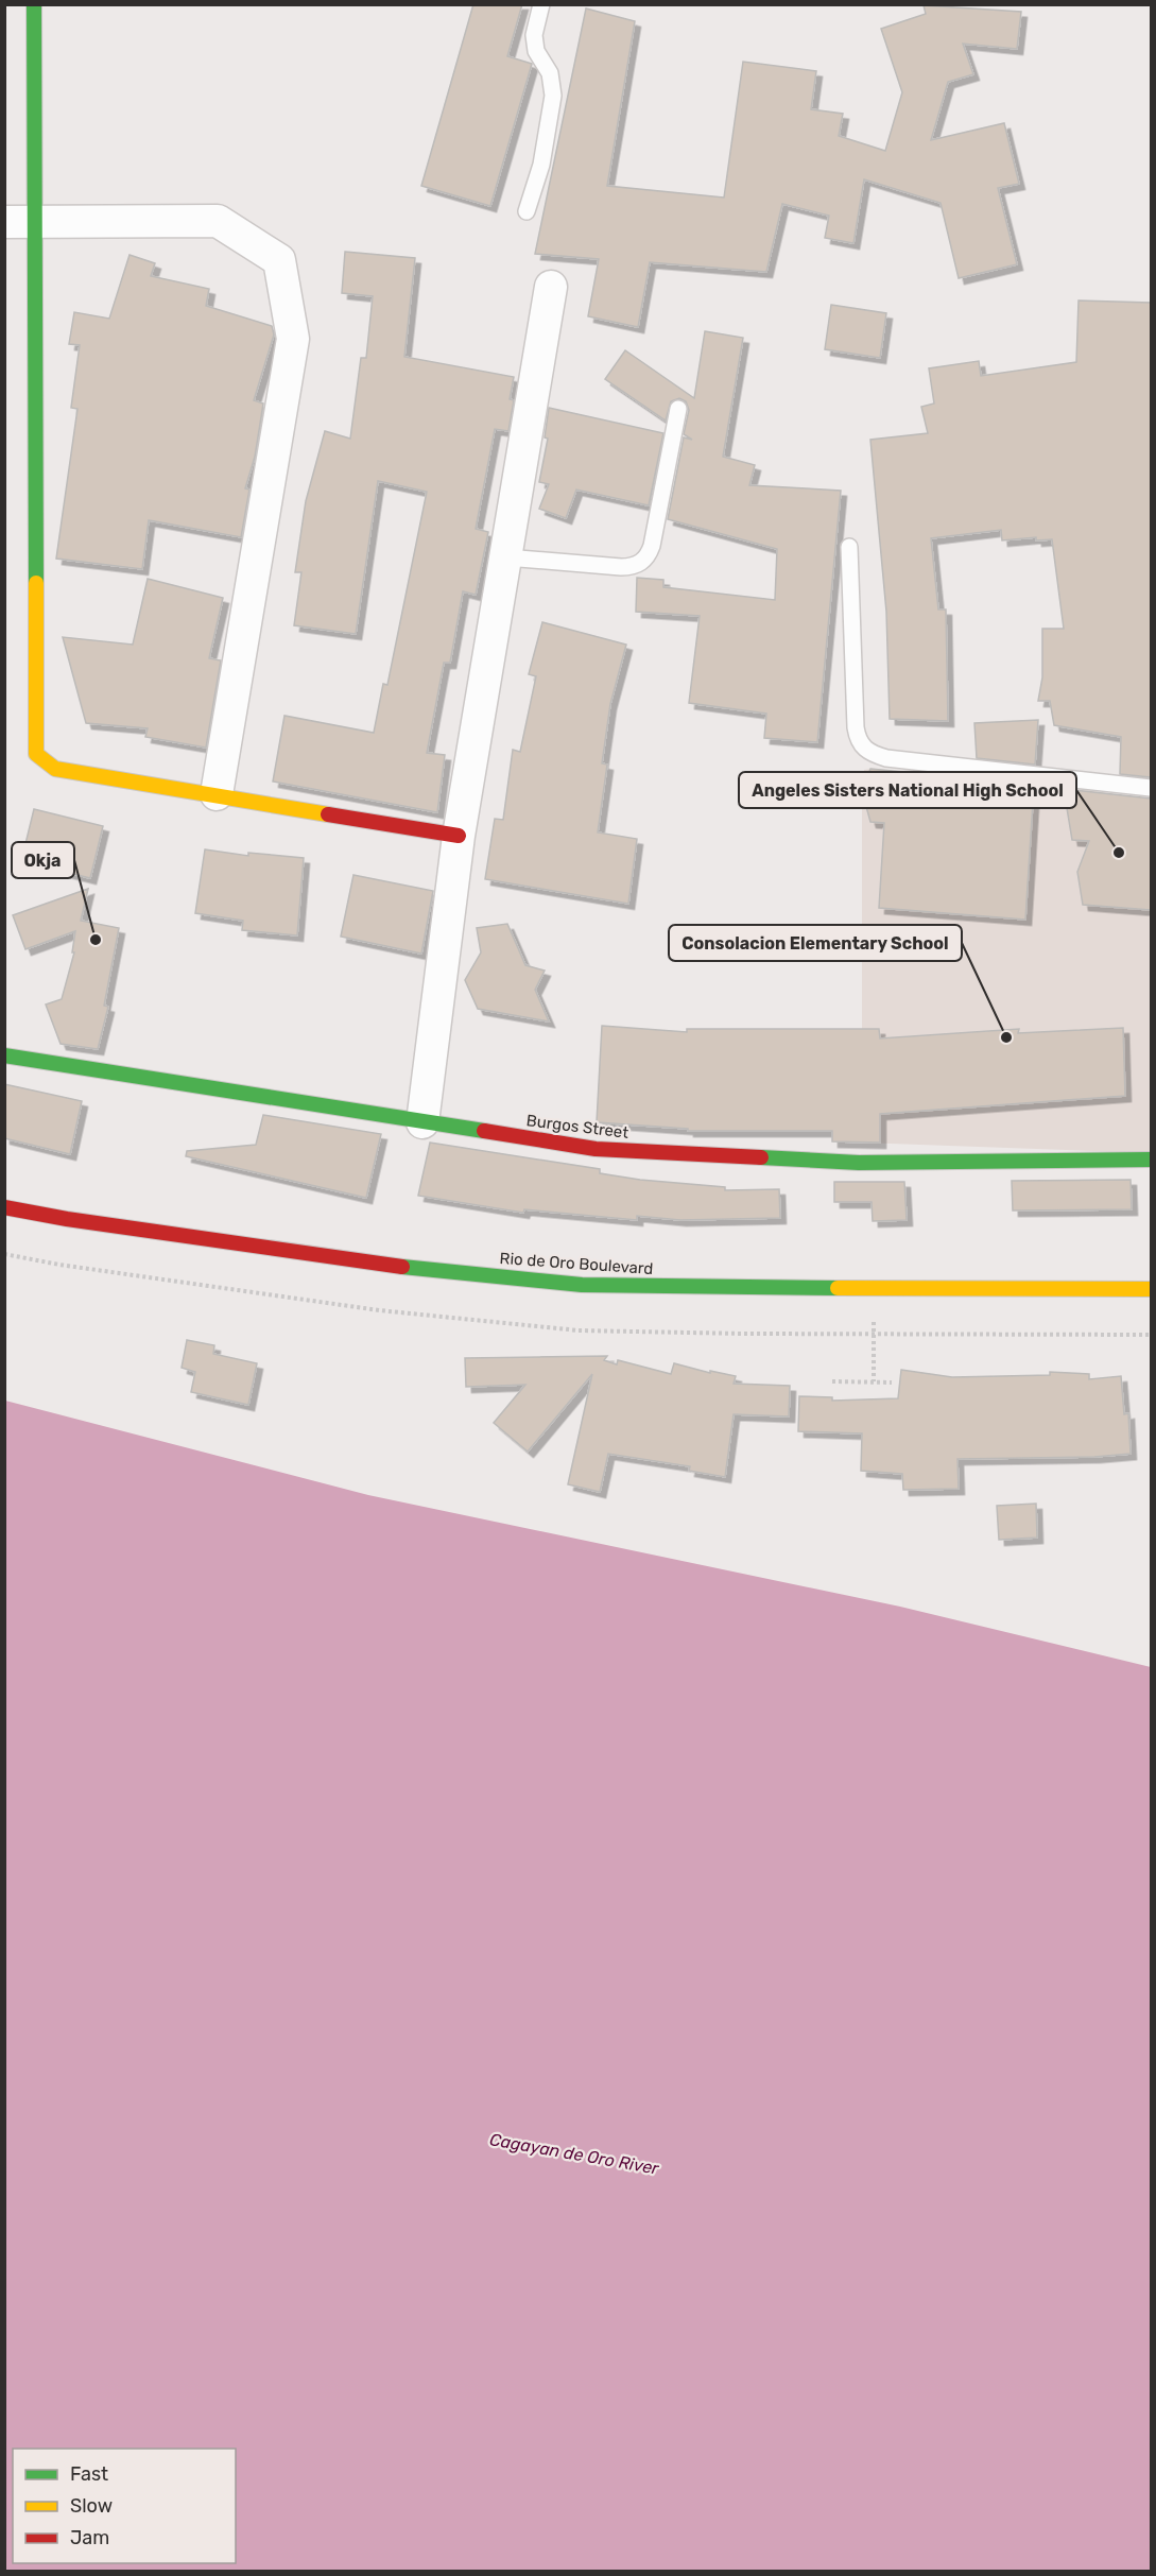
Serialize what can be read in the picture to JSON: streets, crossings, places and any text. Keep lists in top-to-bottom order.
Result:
{
  "streets": {
    "street": ["Burgos Street", "Rio de Oro Boulevard"]
  },
  "water": ["Cagayan de Oro River"],
  "places": ["Angeles Sisters National High School", "Okja", "Consolacion Elementary School"],
  "legend": ["Fast", "Slow", "Jam"]
}
